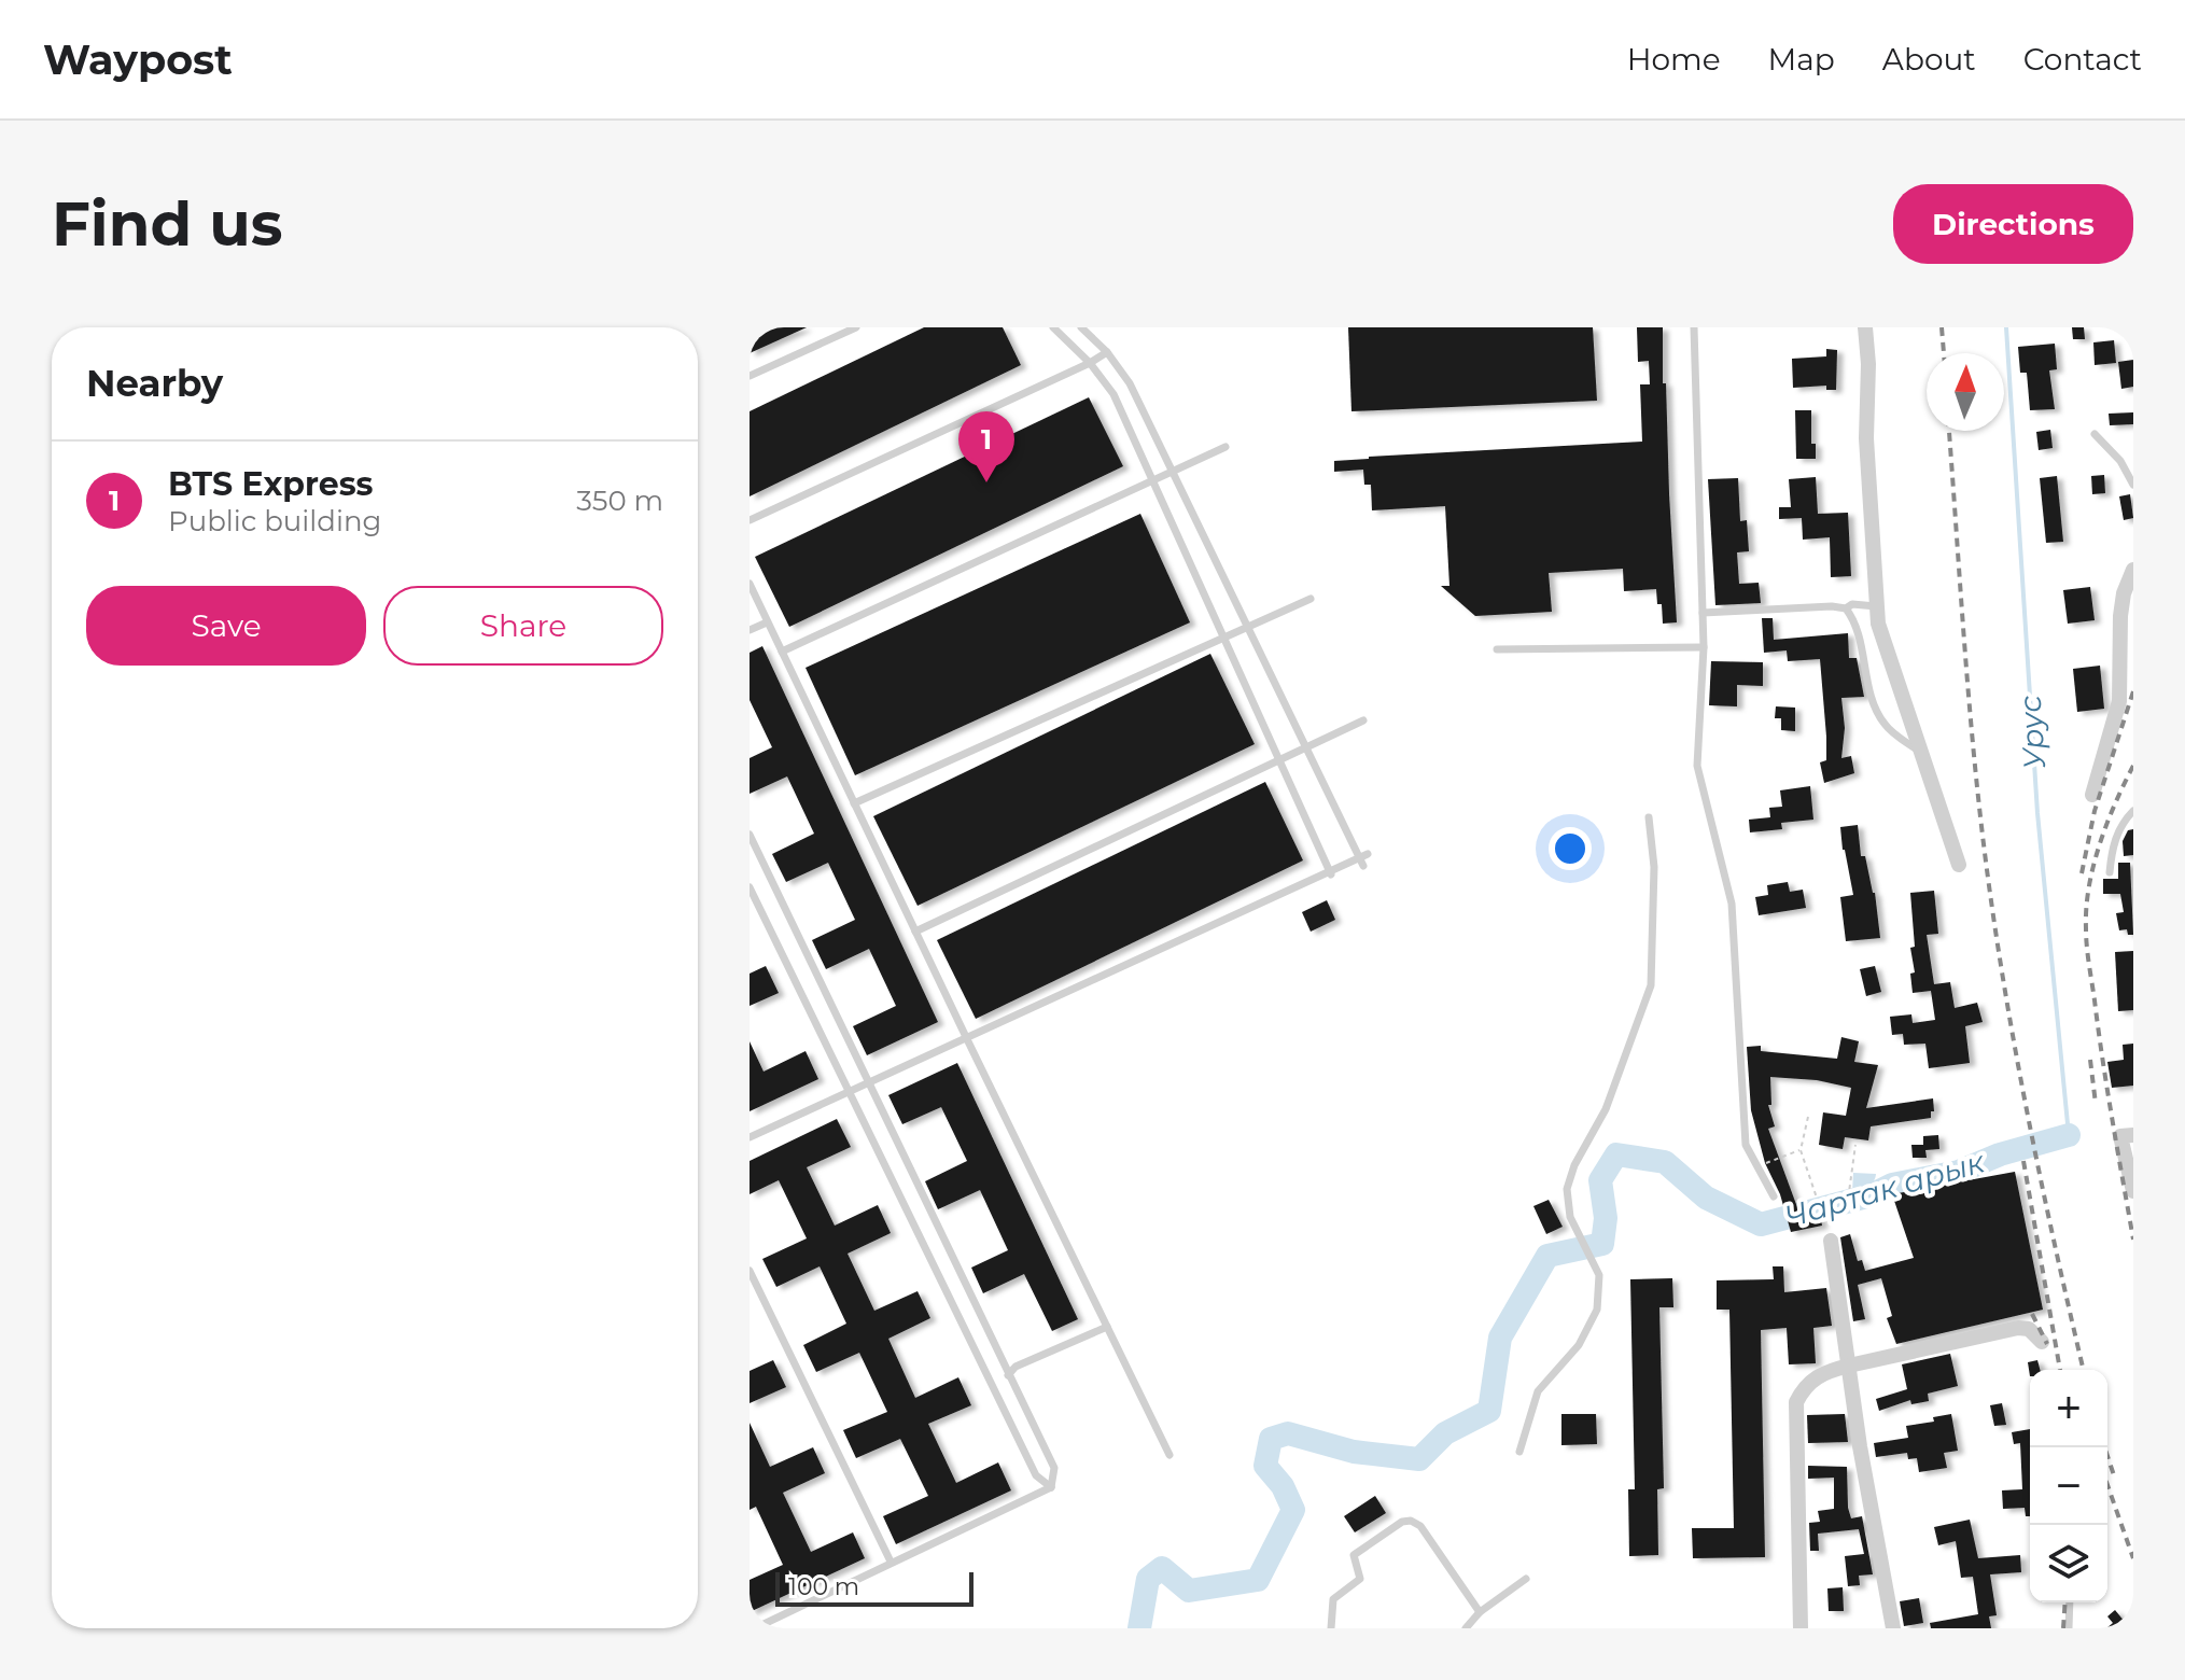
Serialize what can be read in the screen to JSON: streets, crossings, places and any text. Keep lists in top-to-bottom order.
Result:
{
  "water": ["Урус", "Чартак арык"],
  "scale_bar": "100 m",
  "north": "top",
  "page": {
    "header": "Waypost",
    "nav": [
      "Home",
      "Map",
      "About",
      "Contact"
    ],
    "buttons": [
      "Directions",
      ["Save", "Share"]
    ],
    "title": "Find us",
    "heading": "Nearby",
    "pins": "1",
    "list": [
      {
        "mark": "1",
        "name": "BTS Express",
        "note": "Public building",
        "value": "350 m"
      }
    ],
    "map_buttons": ["+", "−"],
    "scale": "100 m"
  }
}
